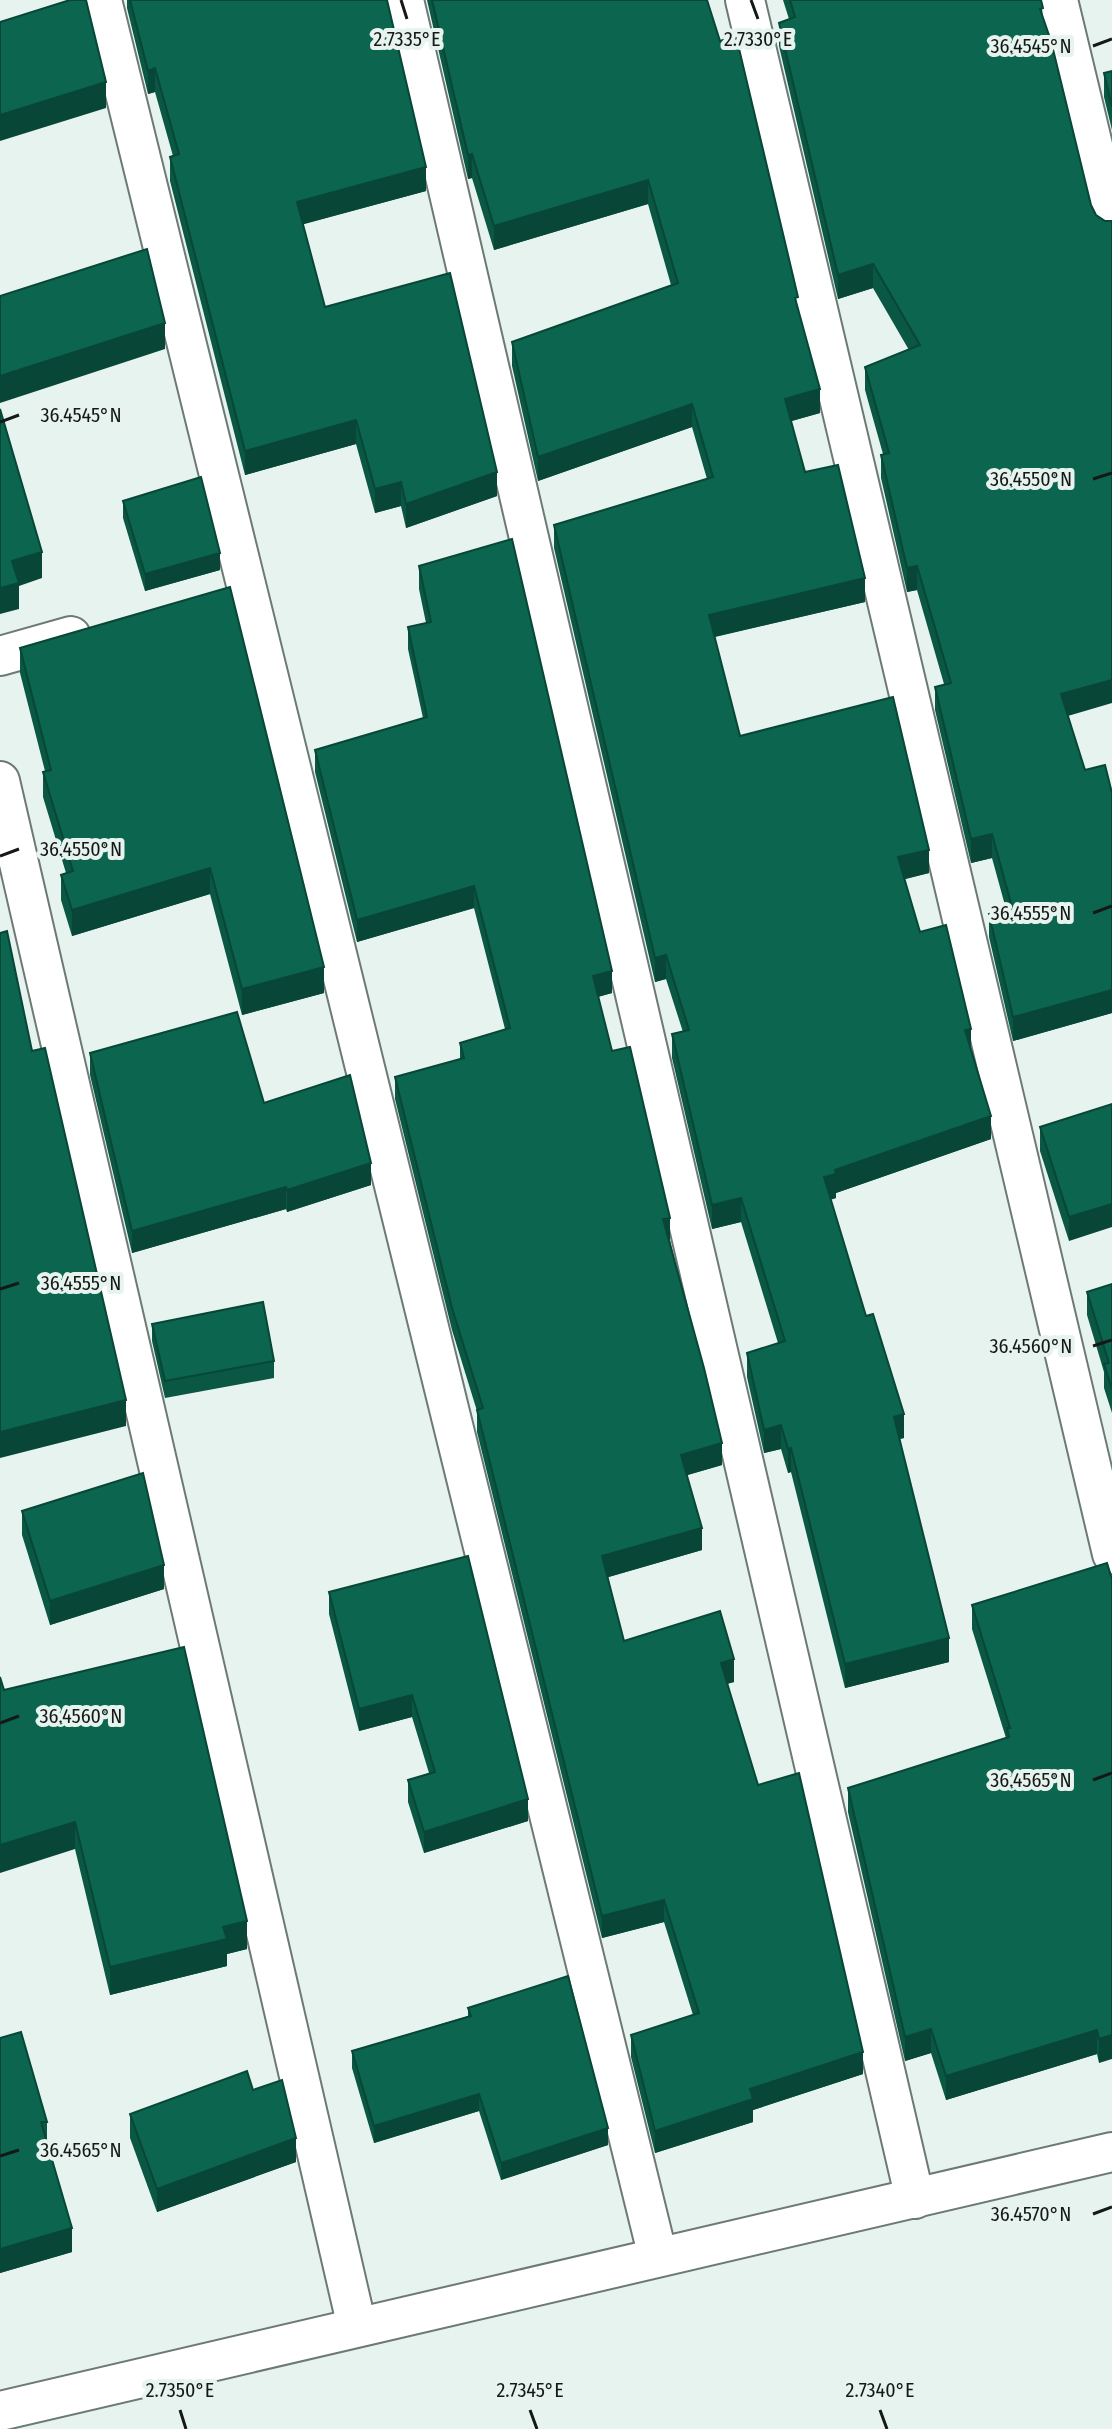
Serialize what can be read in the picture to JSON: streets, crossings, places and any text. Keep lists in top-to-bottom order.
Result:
{
  "coordinates": [
    "2.7335°E",
    "2.7330°E",
    "36.4545°N",
    "36.4550°N",
    "36.4555°N",
    "36.4560°N",
    "36.4565°N",
    "36.4570°N",
    "2.7350°E",
    "2.7345°E",
    "2.7340°E"
  ]
}
